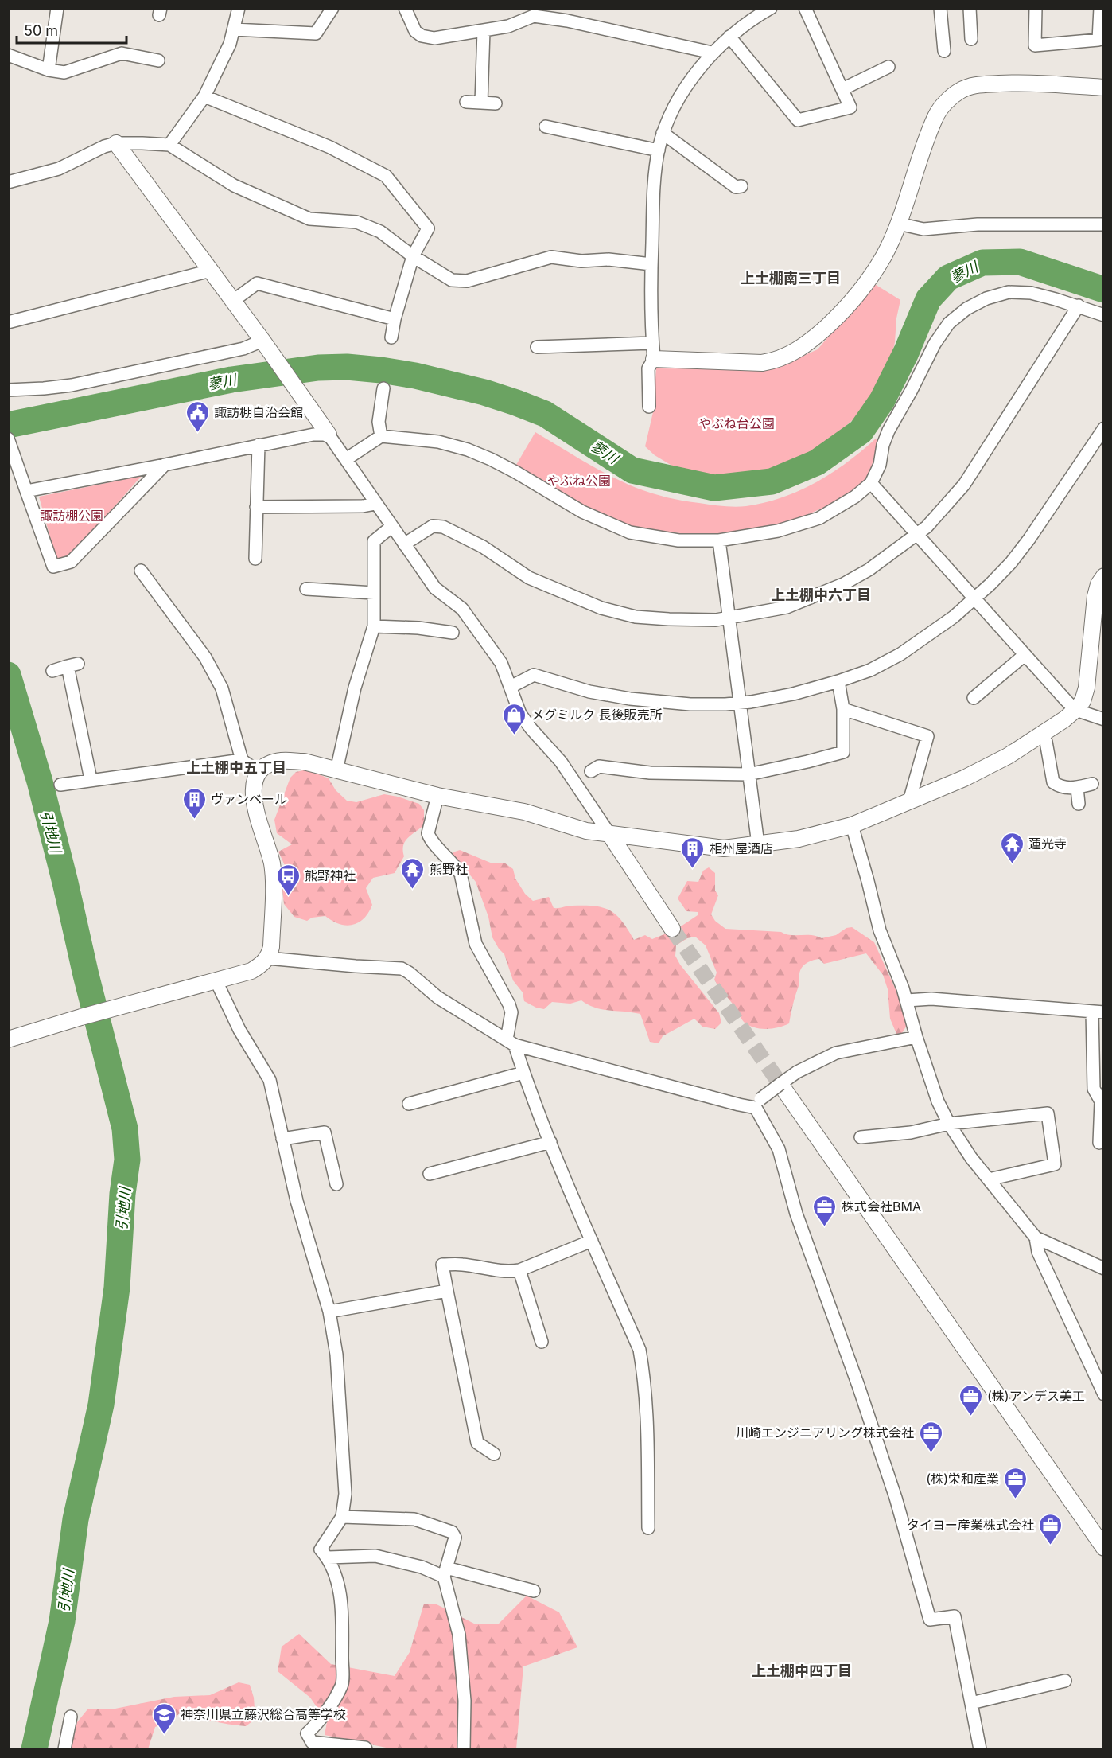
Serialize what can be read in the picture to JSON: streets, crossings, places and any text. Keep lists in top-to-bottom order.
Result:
{
  "districts": [
    "上土棚南三丁目",
    "上土棚中六丁目",
    "上土棚中五丁目",
    "上土棚中四丁目"
  ],
  "water": ["蓼川", "引地川"],
  "parks": ["やぶね台公園", "やぶね公園", "諏訪棚公園"],
  "places": {
    "public building": ["諏訪棚自治会館"],
    "shop": ["メグミルク 長後販売所"],
    "building": ["ヴァンベール", "相州屋酒店"],
    "temple": ["蓮光寺", "熊野社"],
    "bus stop": ["熊野神社"],
    "office": [
      "株式会社BMA",
      "(株)アンデス美工",
      "川崎エンジニアリング株式会社",
      "(株)栄和産業",
      "タイヨー産業株式会社"
    ],
    "school or university": ["神奈川県立藤沢総合高等学校"]
  },
  "scale_bar": "50 m"
}
